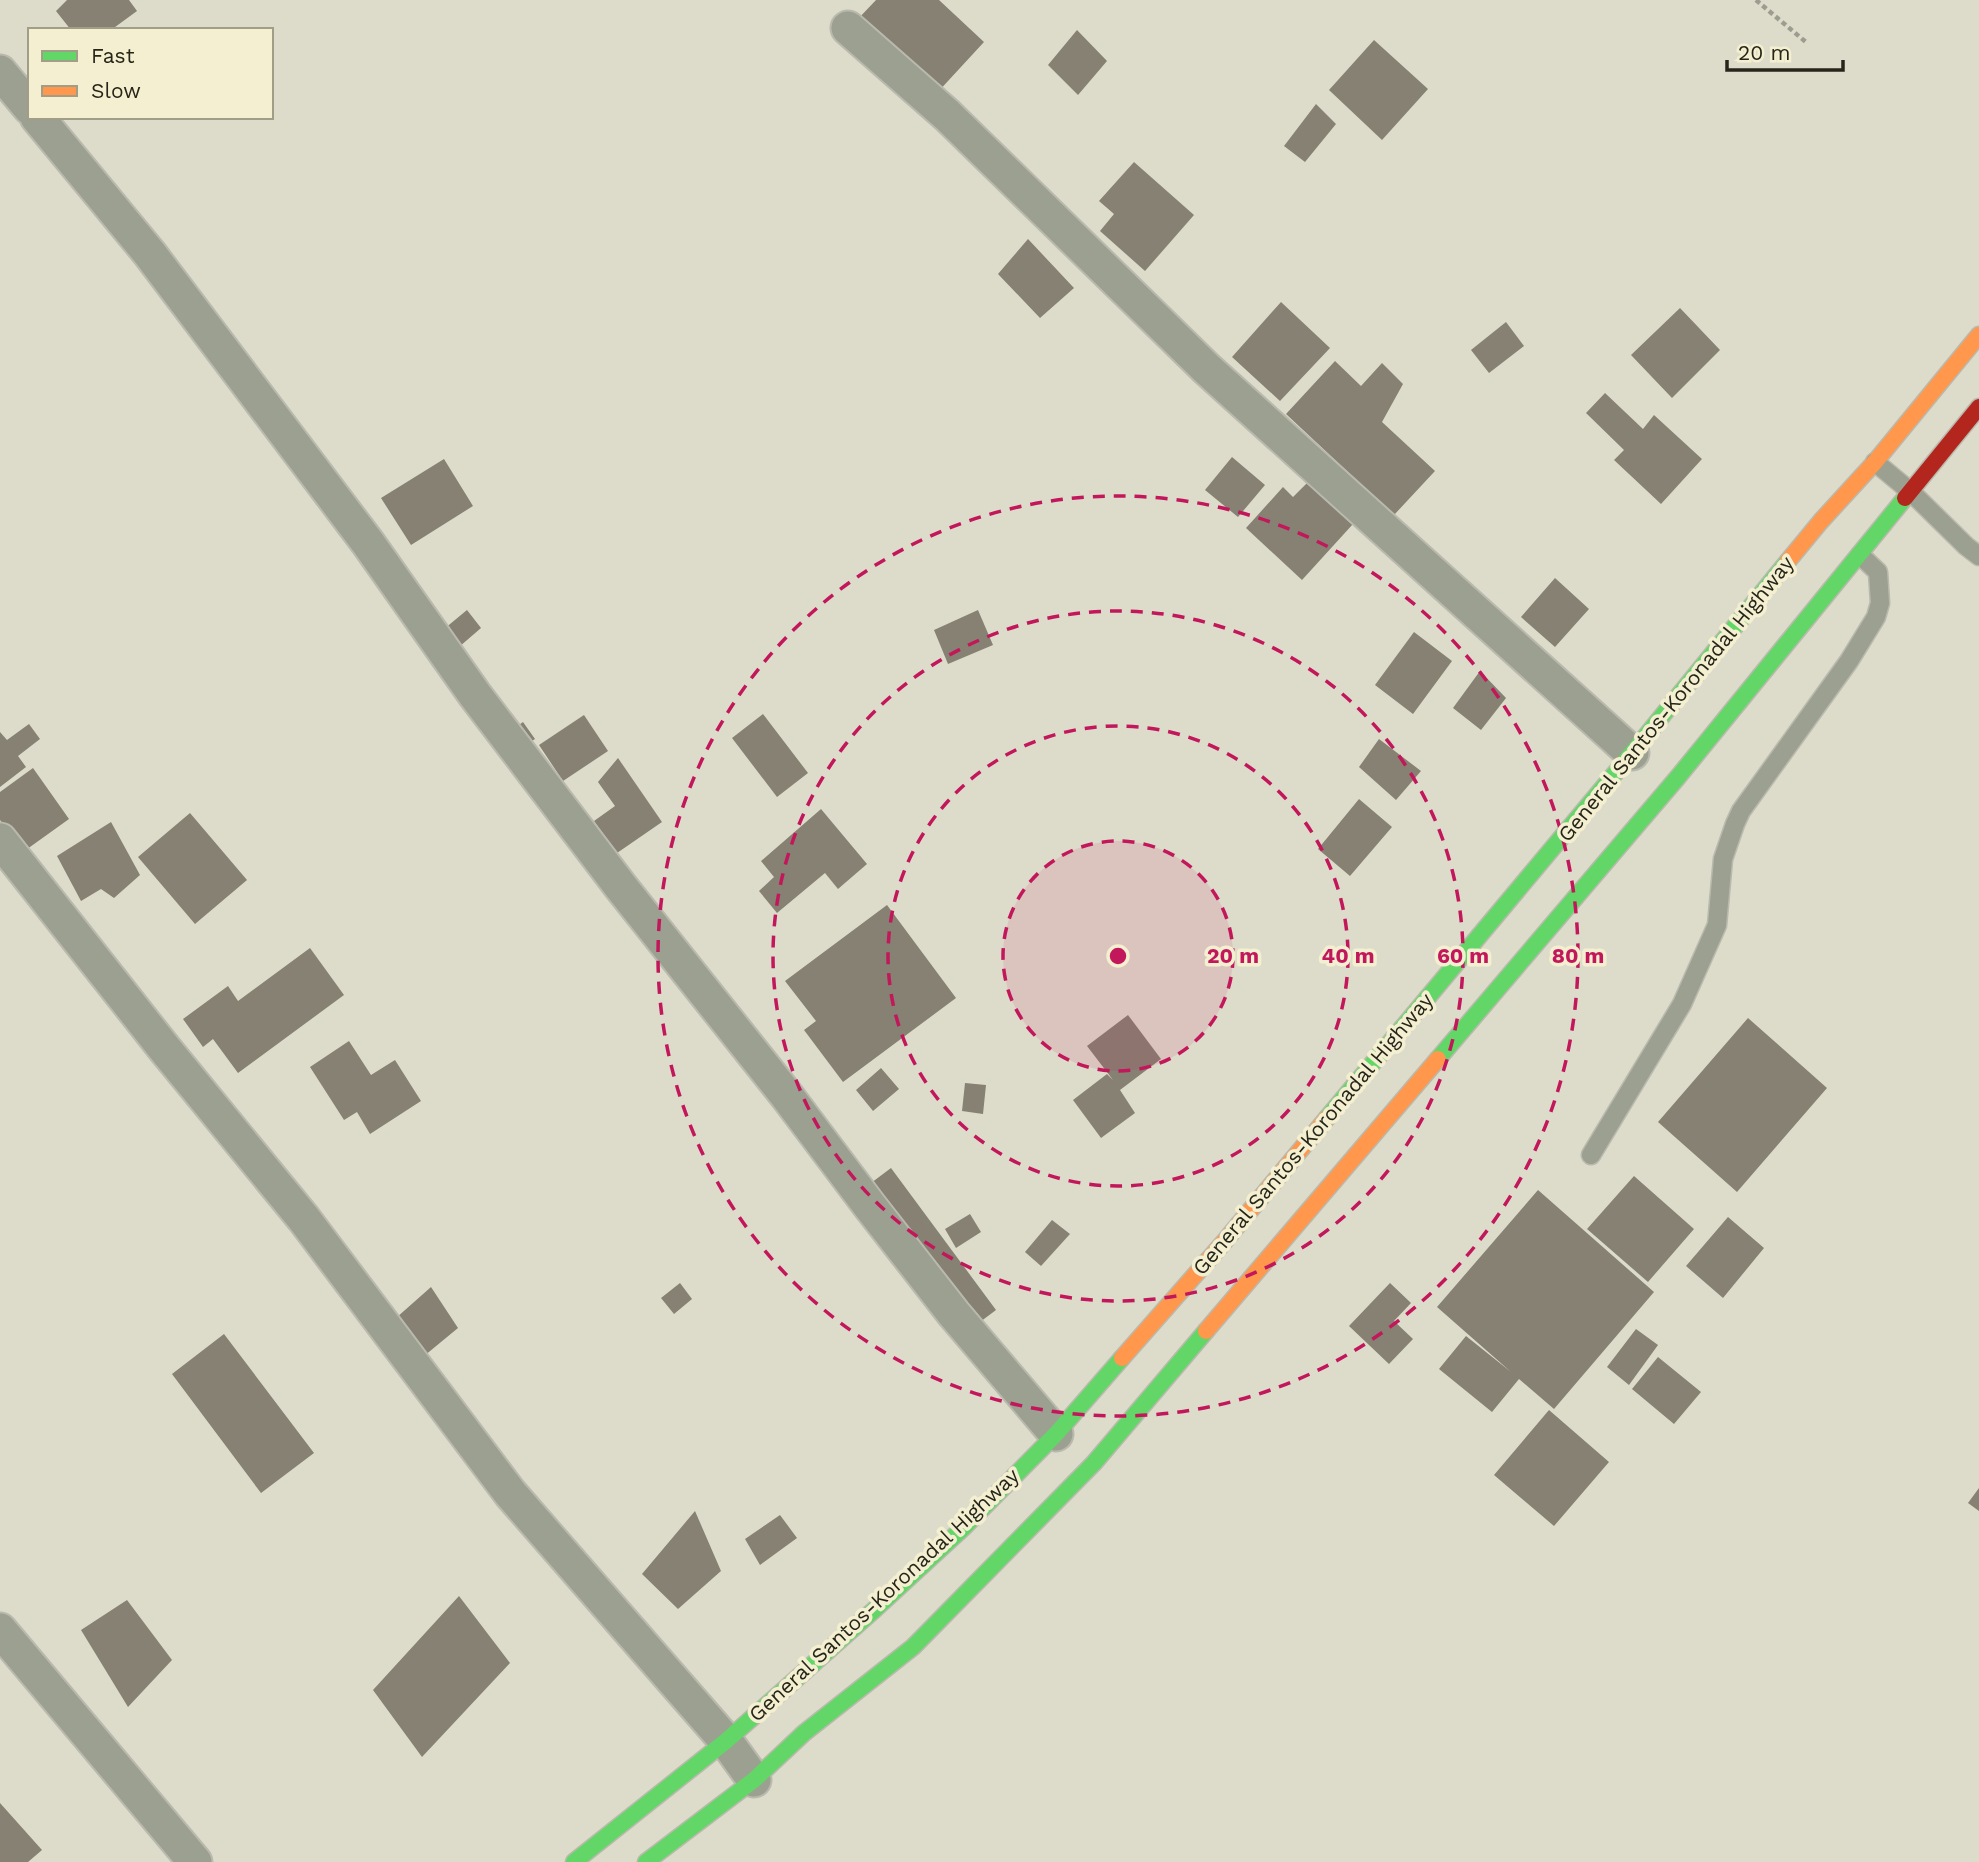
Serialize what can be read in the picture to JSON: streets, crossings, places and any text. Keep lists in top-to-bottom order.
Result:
{
  "streets": {
    "highway": ["General Santos-Koronadal Highway"]
  },
  "legend": ["Fast", "Slow"],
  "scale_bar": "20 m",
  "rings": [
    "20 m",
    "40 m",
    "60 m",
    "80 m"
  ]
}
